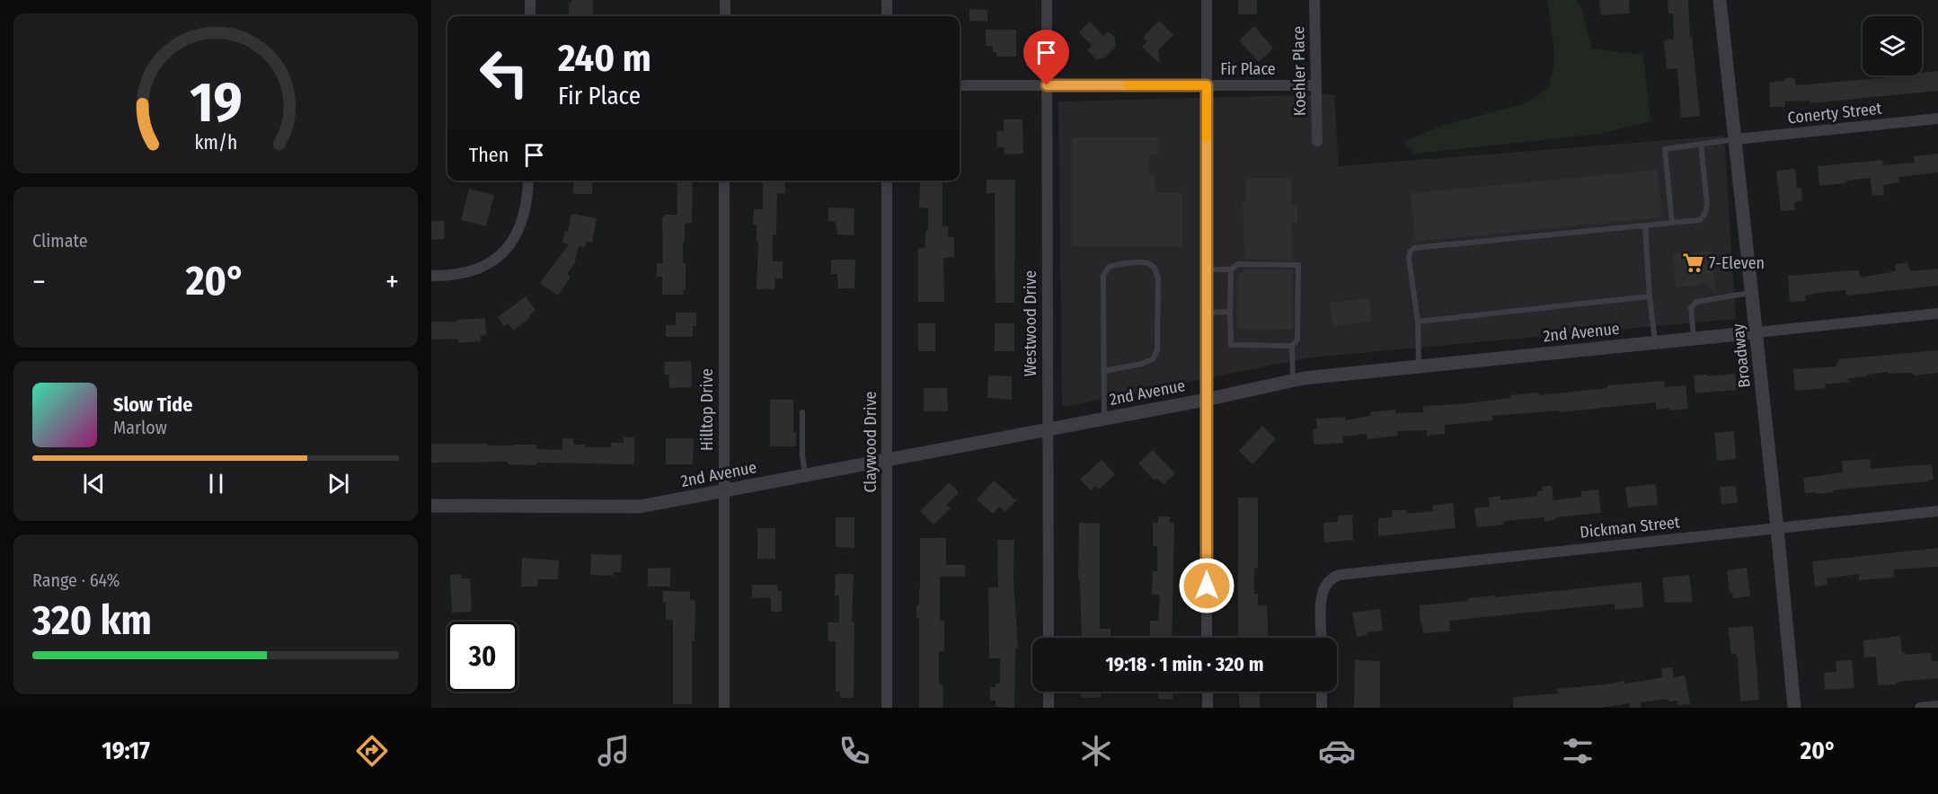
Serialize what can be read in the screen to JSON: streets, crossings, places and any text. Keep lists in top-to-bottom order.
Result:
{
  "streets": {
    "street": [
      "Fir Place",
      "Koehler Place",
      "Conerty Street",
      "Westwood Drive",
      "2nd Avenue",
      "Broadway",
      "Hilltop Drive",
      "Claywood Drive",
      "Dickman Street"
    ]
  },
  "crossings": [
    ["Fir Place", "Koehler Place"],
    ["Fir Place", "Westwood Drive"],
    ["Conerty Street", "Broadway"],
    ["Westwood Drive", "2nd Avenue"],
    ["2nd Avenue", "Broadway"],
    ["2nd Avenue", "Hilltop Drive"],
    ["2nd Avenue", "Claywood Drive"],
    ["Broadway", "Dickman Street"]
  ],
  "places": {
    "supermarket": ["7-Eleven"]
  },
  "page": {
    "turn": ["240 m", "Fir Place"],
    "then": "Then",
    "tile": [
      "Climate",
      ["Range · 64%", "320 km"]
    ],
    "heat": ["−", "20°", "+"],
    "song": ["Slow Tide", "Marlow"],
    "limit": "30",
    "trip": "19:18 · 1 min · 320 m",
    "tabs": ["19:17", "20°"],
    "gauge": ["19", "km/h"]
  }
}
